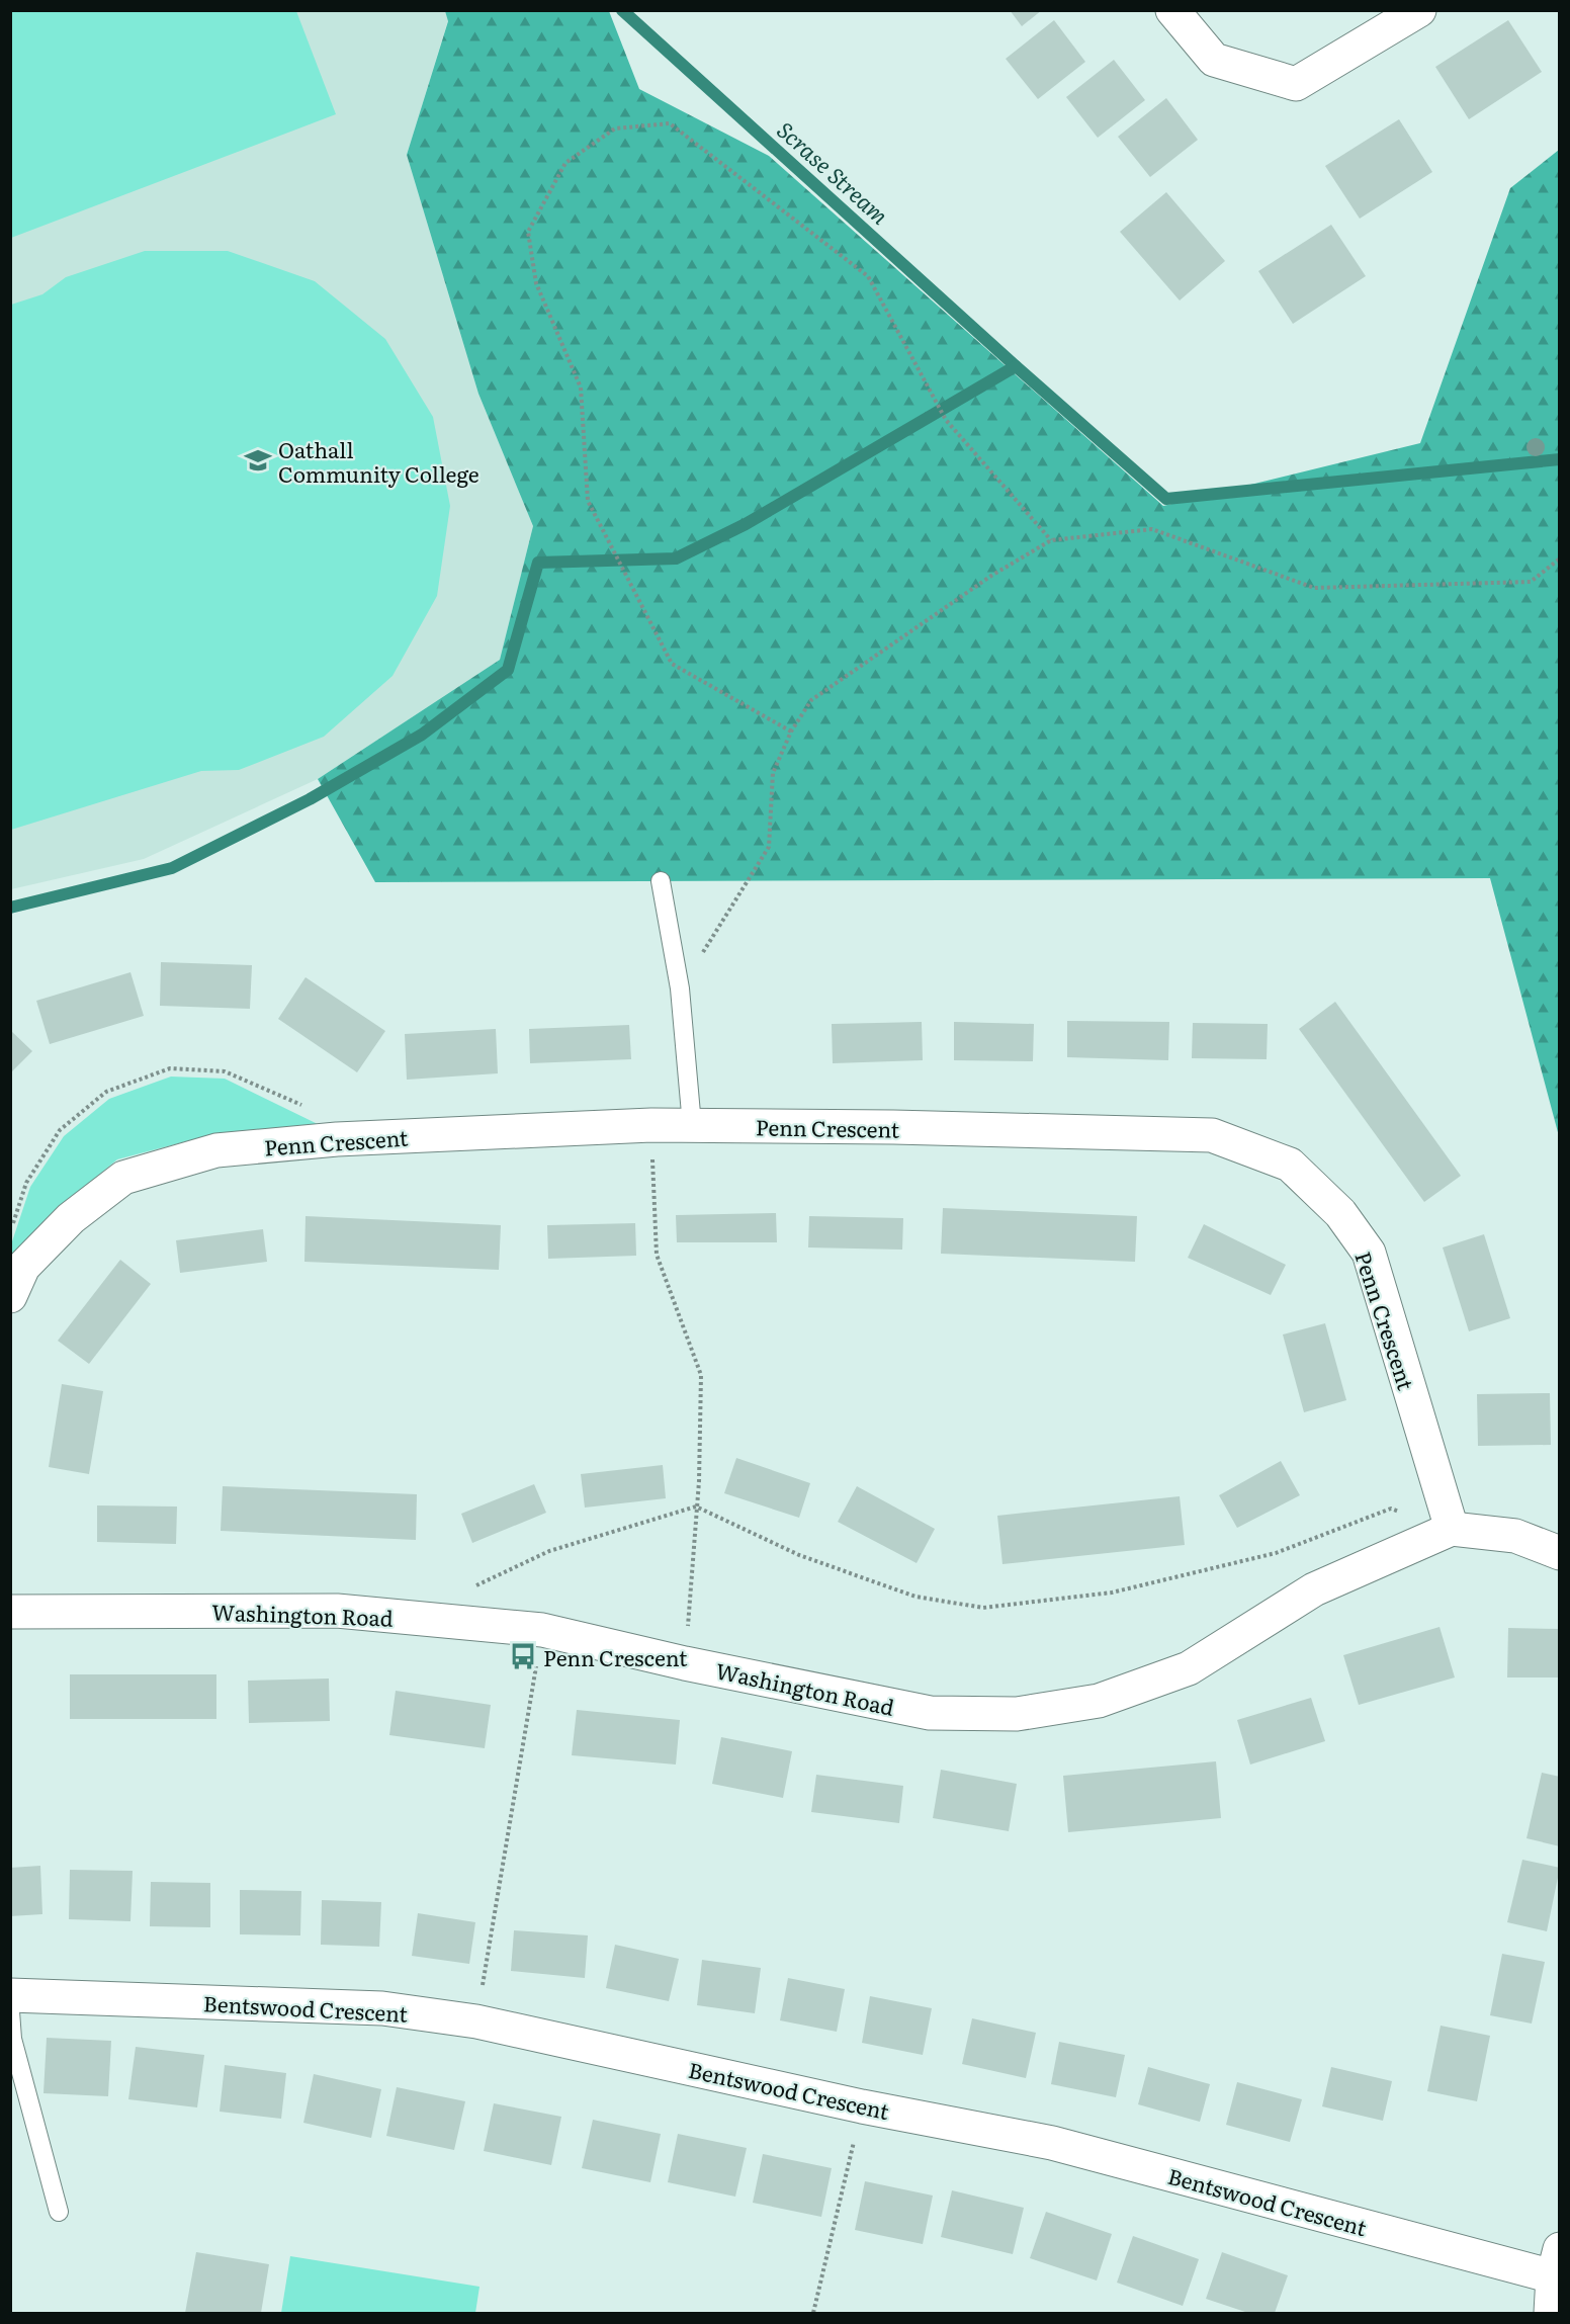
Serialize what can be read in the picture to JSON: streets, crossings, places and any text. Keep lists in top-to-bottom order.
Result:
{
  "streets": {
    "street": ["Penn Crescent", "Washington Road", "Bentswood Crescent"]
  },
  "crossings": [
    ["Penn Crescent", "Washington Road"]
  ],
  "water": ["Scrase Stream"],
  "places": {
    "school or university": ["Oathall Community College"],
    "bus stop": ["Penn Crescent"]
  }
}
